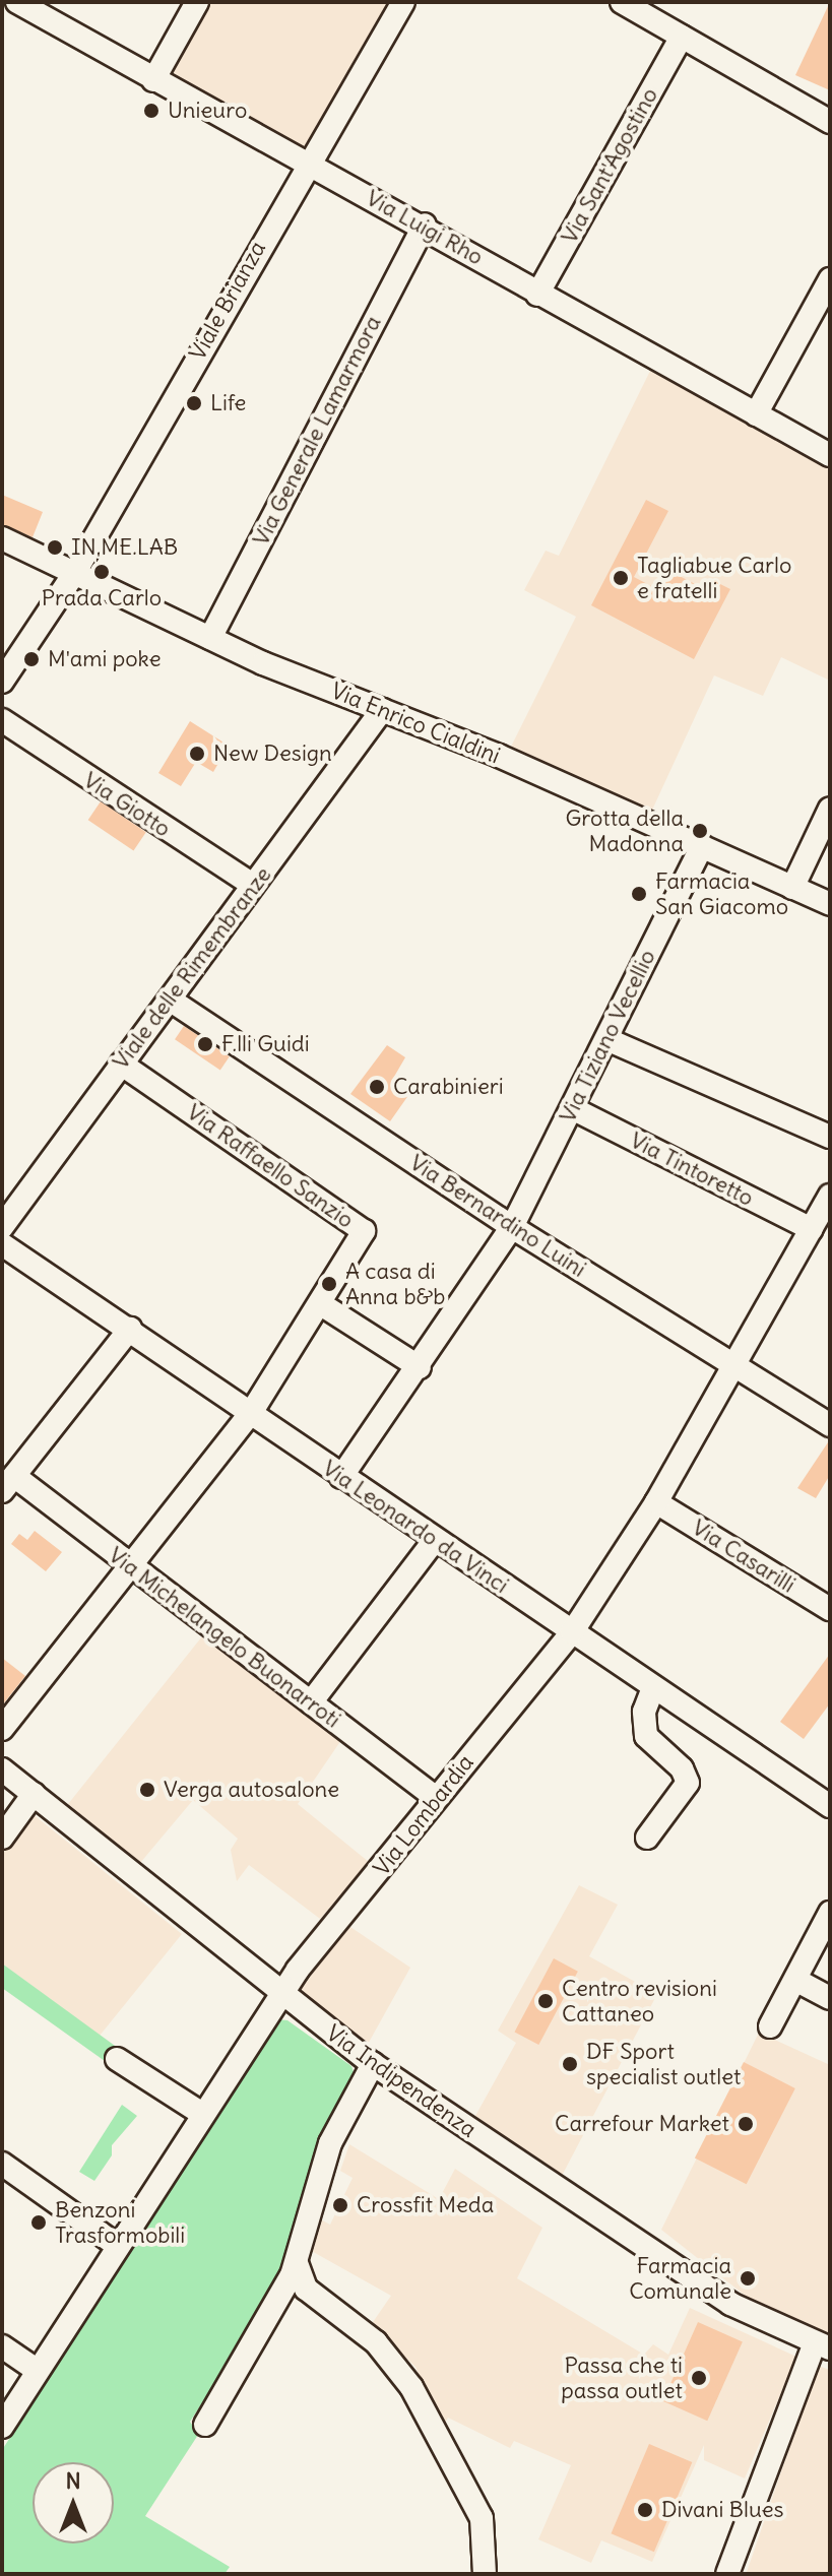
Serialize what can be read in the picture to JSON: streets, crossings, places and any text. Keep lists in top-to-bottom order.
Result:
{
  "streets": {
    "street": [
      "Via Sant'Agostino",
      "Via Luigi Rho",
      "Viale Brianza",
      "Via Generale Lamarmora",
      "Via Enrico Cialdini",
      "Via Giotto",
      "Viale delle Rimembranze",
      "Via Tiziano Vecellio",
      "Via Raffaello Sanzio",
      "Via Tintoretto",
      "Via Bernardino Luini",
      "Via Leonardo da Vinci",
      "Via Casarilli",
      "Via Michelangelo Buonarroti",
      "Via Lombardia",
      "Via Indipendenza"
    ]
  },
  "crossings": [
    ["Via Sant'Agostino", "Via Luigi Rho"],
    ["Via Luigi Rho", "Viale Brianza"],
    ["Via Luigi Rho", "Via Generale Lamarmora"],
    ["Viale Brianza", "Via Enrico Cialdini"],
    ["Via Generale Lamarmora", "Via Enrico Cialdini"],
    ["Via Enrico Cialdini", "Viale delle Rimembranze"],
    ["Via Enrico Cialdini", "Via Tiziano Vecellio"],
    ["Via Giotto", "Viale delle Rimembranze"],
    ["Viale delle Rimembranze", "Via Raffaello Sanzio"],
    ["Viale delle Rimembranze", "Via Bernardino Luini"],
    ["Via Tiziano Vecellio", "Via Tintoretto"],
    ["Via Tiziano Vecellio", "Via Bernardino Luini"],
    ["Via Tiziano Vecellio", "Via Leonardo da Vinci"],
    ["Via Raffaello Sanzio", "Via Leonardo da Vinci"],
    ["Via Raffaello Sanzio", "Via Michelangelo Buonarroti"],
    ["Via Tintoretto", "Via Lombardia"],
    ["Via Bernardino Luini", "Via Lombardia"],
    ["Via Leonardo da Vinci", "Via Lombardia"],
    ["Via Casarilli", "Via Lombardia"],
    ["Via Michelangelo Buonarroti", "Via Lombardia"],
    ["Via Lombardia", "Via Indipendenza"]
  ],
  "places": [
    "Unieuro",
    "Life",
    "IN.ME.LAB",
    "Prada Carlo",
    "Tagliabue Carlo e fratelli",
    "M'ami poke",
    "New Design",
    "Grotta della Madonna",
    "Farmacia San Giacomo",
    "F.lli Guidi",
    "Carabinieri",
    "A casa di Anna b&b",
    "Verga autosalone",
    "Centro revisioni Cattaneo",
    "DF Sport specialist outlet",
    "Carrefour Market",
    "Crossfit Meda",
    "Benzoni Trasformobili",
    "Farmacia Comunale",
    "Passa che ti passa outlet",
    "Divani Blues"
  ],
  "north": "top"
}
